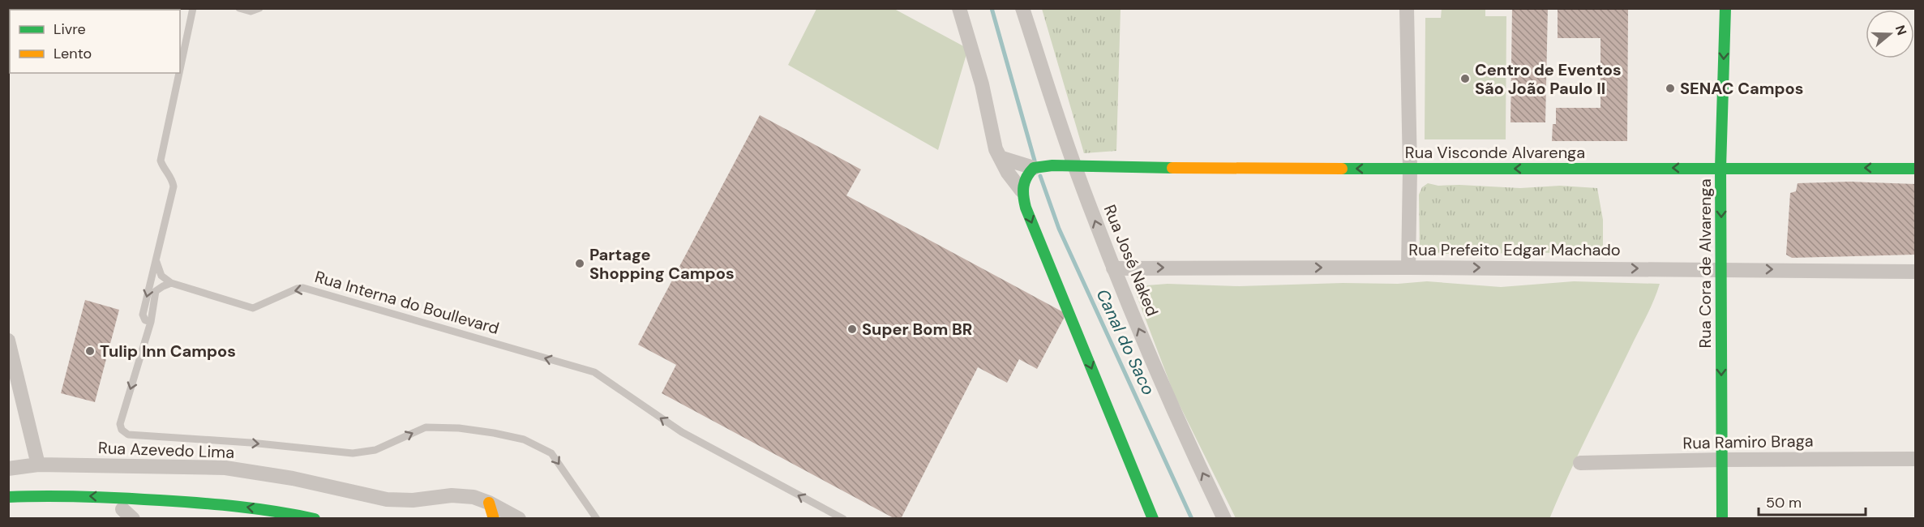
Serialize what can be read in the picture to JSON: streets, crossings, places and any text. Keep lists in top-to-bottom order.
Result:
{
  "streets": {
    "main road": ["Rua Visconde Alvarenga", "Rua Cora de Alvarenga"],
    "street": [
      "Rua Prefeito Edgar Machado",
      "Rua José Naked",
      "Rua Ramiro Braga",
      "Rua Azevedo Lima"
    ],
    "lane": ["Rua Interna do Boullevard"]
  },
  "crossings": [
    ["Rua Visconde Alvarenga", "Rua José Naked"],
    ["Rua Visconde Alvarenga", "Rua Cora de Alvarenga"],
    ["Rua Prefeito Edgar Machado", "Rua José Naked"],
    ["Rua Prefeito Edgar Machado", "Rua Cora de Alvarenga"],
    ["Rua Cora de Alvarenga", "Rua Ramiro Braga"]
  ],
  "one_way": [
    "Rua Visconde Alvarenga",
    "Rua Prefeito Edgar Machado",
    "Rua José Naked",
    "Rua Cora de Alvarenga",
    "Rua Interna do Boullevard"
  ],
  "water": ["Canal do Saco"],
  "places": [
    "Centro de Eventos São João Paulo II",
    "SENAC Campos",
    "Partage Shopping Campos",
    "Super Bom BR",
    "Tulip Inn Campos"
  ],
  "legend": ["Livre", "Lento"],
  "scale_bar": "50 m",
  "north": "right"
}
